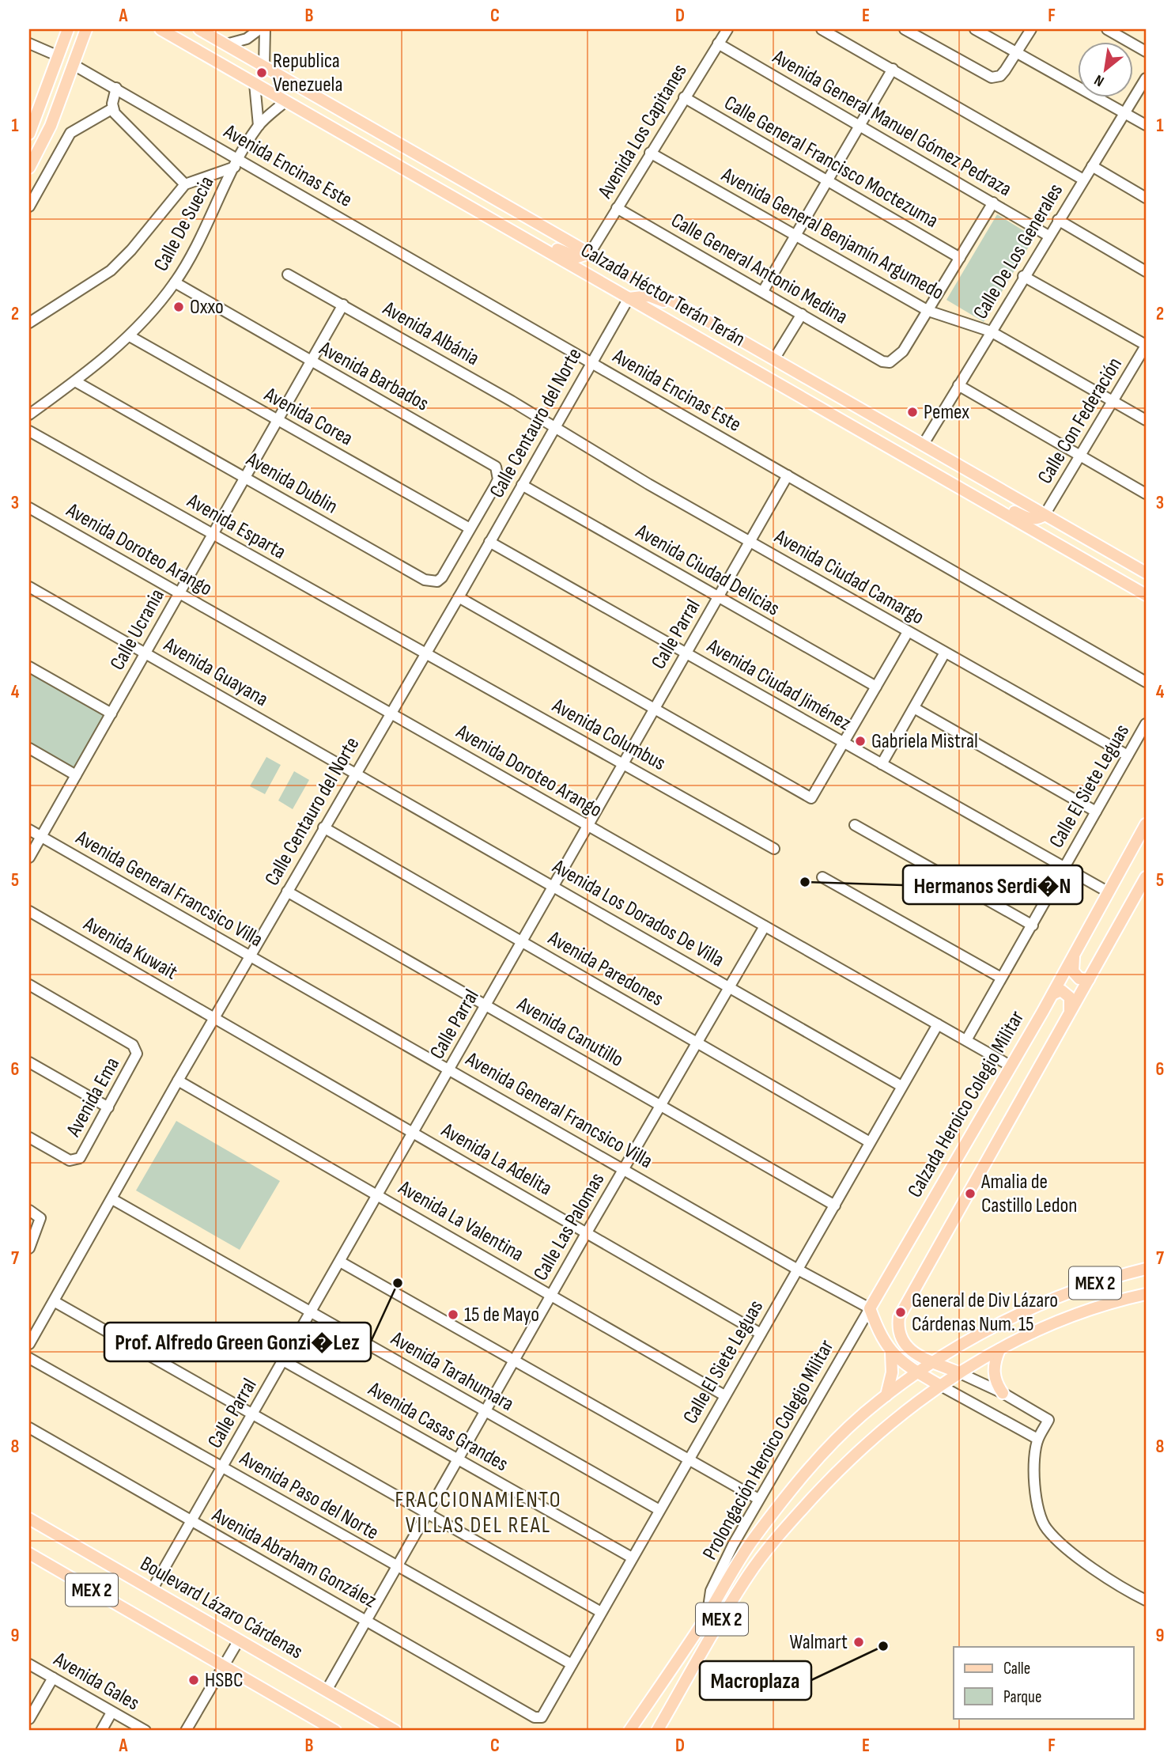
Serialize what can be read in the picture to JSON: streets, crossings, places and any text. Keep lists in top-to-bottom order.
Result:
{
  "streets": {
    "main road": [
      "Calzada Héctor Terán Terán",
      "Calzada Heroico Colegio Militar",
      "MEX 2",
      "Boulevard Lázaro Cárdenas"
    ],
    "street": [
      "Avenida General Manuel Gómez Pedraza",
      "Avenida Los Capitanes",
      "Calle General Francisco Moctezuma",
      "Avenida Encinas Este",
      "Calle De Suecia",
      "Avenida General Benjamín Argumedo",
      "Calle De Los Generales",
      "Calle General Antonio Medina",
      "Avenida Albánia",
      "Avenida Barbados",
      "Avenida Corea",
      "Calle Con Federación",
      "Calle Centauro del Norte",
      "Avenida Dublin",
      "Avenida Esparta",
      "Avenida Doroteo Arango",
      "Avenida Ciudad Delicias",
      "Avenida Ciudad Camargo",
      "Calle Ucrania",
      "Calle Parral",
      "Avenida Guayana",
      "Avenida Ciudad Jiménez",
      "Avenida Columbus",
      "Calle El Siete Leguas",
      "Avenida General Francsico Villa",
      "Avenida Los Dorados De Villa",
      "Avenida Kuwait",
      "Avenida Paredones",
      "Avenida Canutillo",
      "Avenida Ema",
      "Avenida La Adelita",
      "Avenida La Valentina",
      "Calle Las Palomas",
      "Avenida Tarahumara",
      "Avenida Casas Grandes",
      "Prolongación Heroico Colegio Militar",
      "Avenida Paso del Norte",
      "Avenida Abraham González",
      "Avenida Gales"
    ]
  },
  "crossings": [
    ["Avenida General Manuel Gómez Pedraza", "Avenida Los Capitanes"],
    ["Avenida General Manuel Gómez Pedraza", "Calle De Los Generales"],
    ["Avenida Los Capitanes", "Calle General Francisco Moctezuma"],
    ["Avenida Los Capitanes", "Avenida General Benjamín Argumedo"],
    ["Avenida Los Capitanes", "Calle General Antonio Medina"],
    ["Avenida Los Capitanes", "Calzada Héctor Terán Terán"],
    ["Avenida Encinas Este", "Calle De Suecia"],
    ["Avenida Encinas Este", "Calle Centauro del Norte"],
    ["Avenida Encinas Este", "Calle Parral"],
    ["Calle De Suecia", "Calzada Héctor Terán Terán"],
    ["Calle De Suecia", "Avenida Barbados"],
    ["Calle De Suecia", "Avenida Corea"],
    ["Calle De Suecia", "Avenida Dublin"],
    ["Avenida General Benjamín Argumedo", "Calle De Los Generales"],
    ["Avenida General Benjamín Argumedo", "Calle General Antonio Medina"],
    ["Avenida General Benjamín Argumedo", "Calle Con Federación"],
    ["Calle De Los Generales", "Calzada Héctor Terán Terán"],
    ["Calzada Héctor Terán Terán", "Calle Con Federación"],
    ["Calzada Héctor Terán Terán", "Calle Centauro del Norte"],
    ["Avenida Albánia", "Calle Centauro del Norte"],
    ["Avenida Albánia", "Avenida Ciudad Camargo"],
    ["Avenida Albánia", "Calle Ucrania"],
    ["Avenida Barbados", "Avenida Corea"],
    ["Avenida Barbados", "Avenida Dublin"],
    ["Avenida Barbados", "Calle Ucrania"],
    ["Avenida Corea", "Avenida Dublin"],
    ["Avenida Corea", "Calle Ucrania"],
    ["Calle Centauro del Norte", "Avenida Esparta"],
    ["Calle Centauro del Norte", "Avenida Doroteo Arango"],
    ["Calle Centauro del Norte", "Avenida Ciudad Delicias"],
    ["Calle Centauro del Norte", "Avenida Ciudad Camargo"],
    ["Calle Centauro del Norte", "Avenida Guayana"],
    ["Calle Centauro del Norte", "Avenida Ciudad Jiménez"],
    ["Calle Centauro del Norte", "Avenida Columbus"],
    ["Calle Centauro del Norte", "Avenida General Francsico Villa"],
    ["Calle Centauro del Norte", "Avenida Los Dorados De Villa"],
    ["Calle Centauro del Norte", "Avenida Kuwait"],
    ["Calle Centauro del Norte", "Avenida Paredones"],
    ["Calle Centauro del Norte", "Avenida Canutillo"],
    ["Calle Centauro del Norte", "Avenida La Adelita"],
    ["Calle Centauro del Norte", "Avenida La Valentina"],
    ["Calle Centauro del Norte", "Avenida Tarahumara"],
    ["Avenida Dublin", "Calle Ucrania"],
    ["Avenida Esparta", "Calle Ucrania"],
    ["Avenida Esparta", "Avenida Columbus"],
    ["Avenida Doroteo Arango", "Calle Ucrania"],
    ["Avenida Doroteo Arango", "Calle Parral"],
    ["Avenida Doroteo Arango", "Calle El Siete Leguas"],
    ["Avenida Doroteo Arango", "Calzada Heroico Colegio Militar"],
    ["Avenida Doroteo Arango", "Calle Las Palomas"],
    ["Avenida Ciudad Delicias", "Calle Parral"],
    ["Avenida Ciudad Camargo", "Calle Parral"],
    ["Avenida Ciudad Camargo", "Calle El Siete Leguas"],
    ["Calle Ucrania", "Avenida Guayana"],
    ["Calle Ucrania", "Avenida General Francsico Villa"],
    ["Calle Parral", "Avenida Ciudad Jiménez"],
    ["Calle Parral", "Avenida Columbus"],
    ["Calle Parral", "Avenida General Francsico Villa"],
    ["Calle Parral", "Avenida Los Dorados De Villa"],
    ["Calle Parral", "Avenida Paredones"],
    ["Calle Parral", "Avenida Canutillo"],
    ["Calle Parral", "Avenida La Adelita"],
    ["Calle Parral", "Avenida La Valentina"],
    ["Calle Parral", "Avenida Tarahumara"],
    ["Calle Parral", "Avenida Casas Grandes"],
    ["Calle Parral", "Avenida Paso del Norte"],
    ["Calle Parral", "Avenida Abraham González"],
    ["Calle Parral", "Boulevard Lázaro Cárdenas"],
    ["Avenida Guayana", "Avenida Los Dorados De Villa"],
    ["Avenida Ciudad Jiménez", "Calle El Siete Leguas"],
    ["Avenida Ciudad Jiménez", "Calzada Heroico Colegio Militar"],
    ["Calle El Siete Leguas", "Avenida General Francsico Villa"],
    ["Calle El Siete Leguas", "Avenida Los Dorados De Villa"],
    ["Calle El Siete Leguas", "Avenida Paredones"],
    ["Calle El Siete Leguas", "Avenida Canutillo"],
    ["Calle El Siete Leguas", "Avenida La Adelita"],
    ["Calle El Siete Leguas", "Avenida La Valentina"],
    ["Calle El Siete Leguas", "Avenida Tarahumara"],
    ["Calle El Siete Leguas", "Avenida Casas Grandes"],
    ["Calle El Siete Leguas", "Avenida Paso del Norte"],
    ["Calle El Siete Leguas", "Avenida Abraham González"],
    ["Avenida General Francsico Villa", "Calzada Heroico Colegio Militar"],
    ["Avenida General Francsico Villa", "Calle Las Palomas"],
    ["Avenida General Francsico Villa", "Prolongación Heroico Colegio Militar"],
    ["Avenida Los Dorados De Villa", "Calle Las Palomas"],
    ["Avenida Kuwait", "Avenida La Adelita"],
    ["Avenida Paredones", "Calle Las Palomas"],
    ["Avenida Canutillo", "Calle Las Palomas"],
    ["Calzada Heroico Colegio Militar", "Prolongación Heroico Colegio Militar"],
    ["Avenida La Adelita", "Calle Las Palomas"],
    ["Avenida La Valentina", "Calle Las Palomas"],
    ["Calle Las Palomas", "Avenida Tarahumara"],
    ["Calle Las Palomas", "Avenida Casas Grandes"],
    ["Calle Las Palomas", "Avenida Paso del Norte"],
    ["Calle Las Palomas", "Avenida Abraham González"],
    ["Calle Las Palomas", "Boulevard Lázaro Cárdenas"],
    ["MEX 2", "Prolongación Heroico Colegio Militar"]
  ],
  "districts": ["FRACCIONAMIENTO VILLAS DEL REAL"],
  "places": [
    "Republica Venezuela",
    "Oxxo",
    "Pemex",
    "Gabriela Mistral",
    "Hermanos Serdi�N",
    "Amalia de Castillo Ledon",
    "Prof. Alfredo Green Gonzi�Lez",
    "General de Div Lázaro Cárdenas Num. 15",
    "15 de Mayo",
    "Walmart",
    "Macroplaza",
    "HSBC"
  ],
  "legend": ["Calle", "Parque"],
  "north": "bottom left",
  "grid": {
    "columns": [
      "A",
      "B",
      "C",
      "D",
      "E",
      "F"
    ],
    "rows": [
      "1",
      "2",
      "3",
      "4",
      "5",
      "6",
      "7",
      "8",
      "9"
    ]
  }
}
